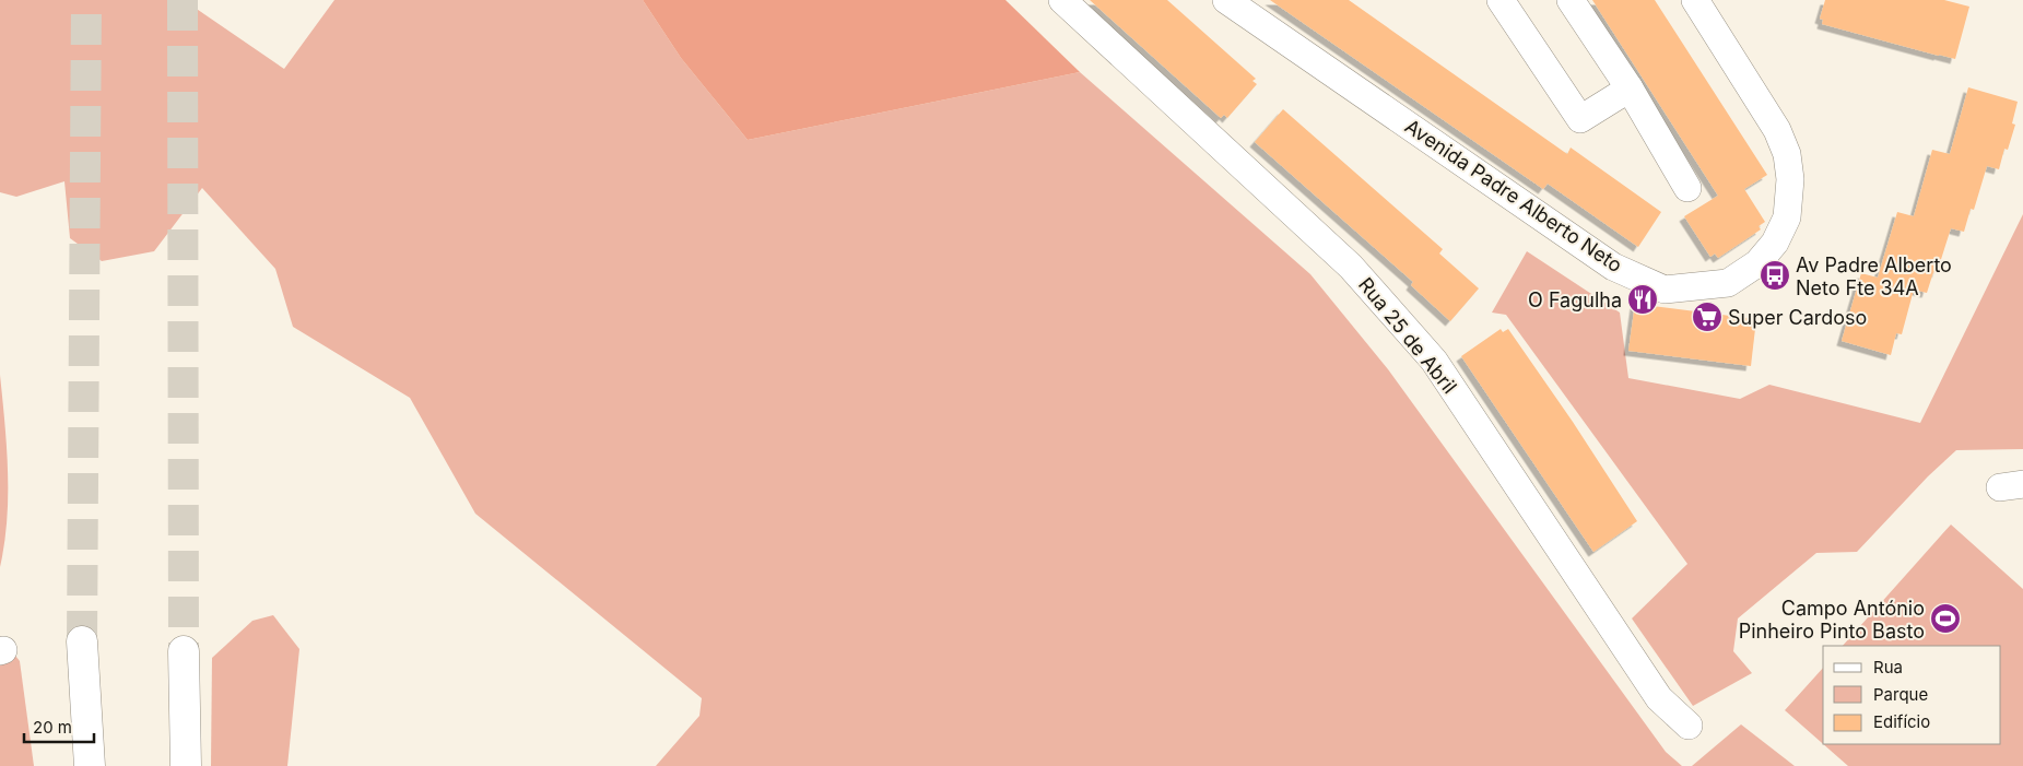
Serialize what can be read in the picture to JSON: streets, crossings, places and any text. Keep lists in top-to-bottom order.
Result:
{
  "streets": {
    "street": ["Avenida Padre Alberto Neto", "Rua 25 de Abril"]
  },
  "places": {
    "bus stop": ["Av Padre Alberto Neto Fte 34A"],
    "restaurant": ["O Fagulha"],
    "supermarket": ["Super Cardoso"],
    "sports": ["Campo António Pinheiro Pinto Basto"]
  },
  "legend": ["Rua", "Parque", "Edifício"],
  "scale_bar": "20 m"
}
